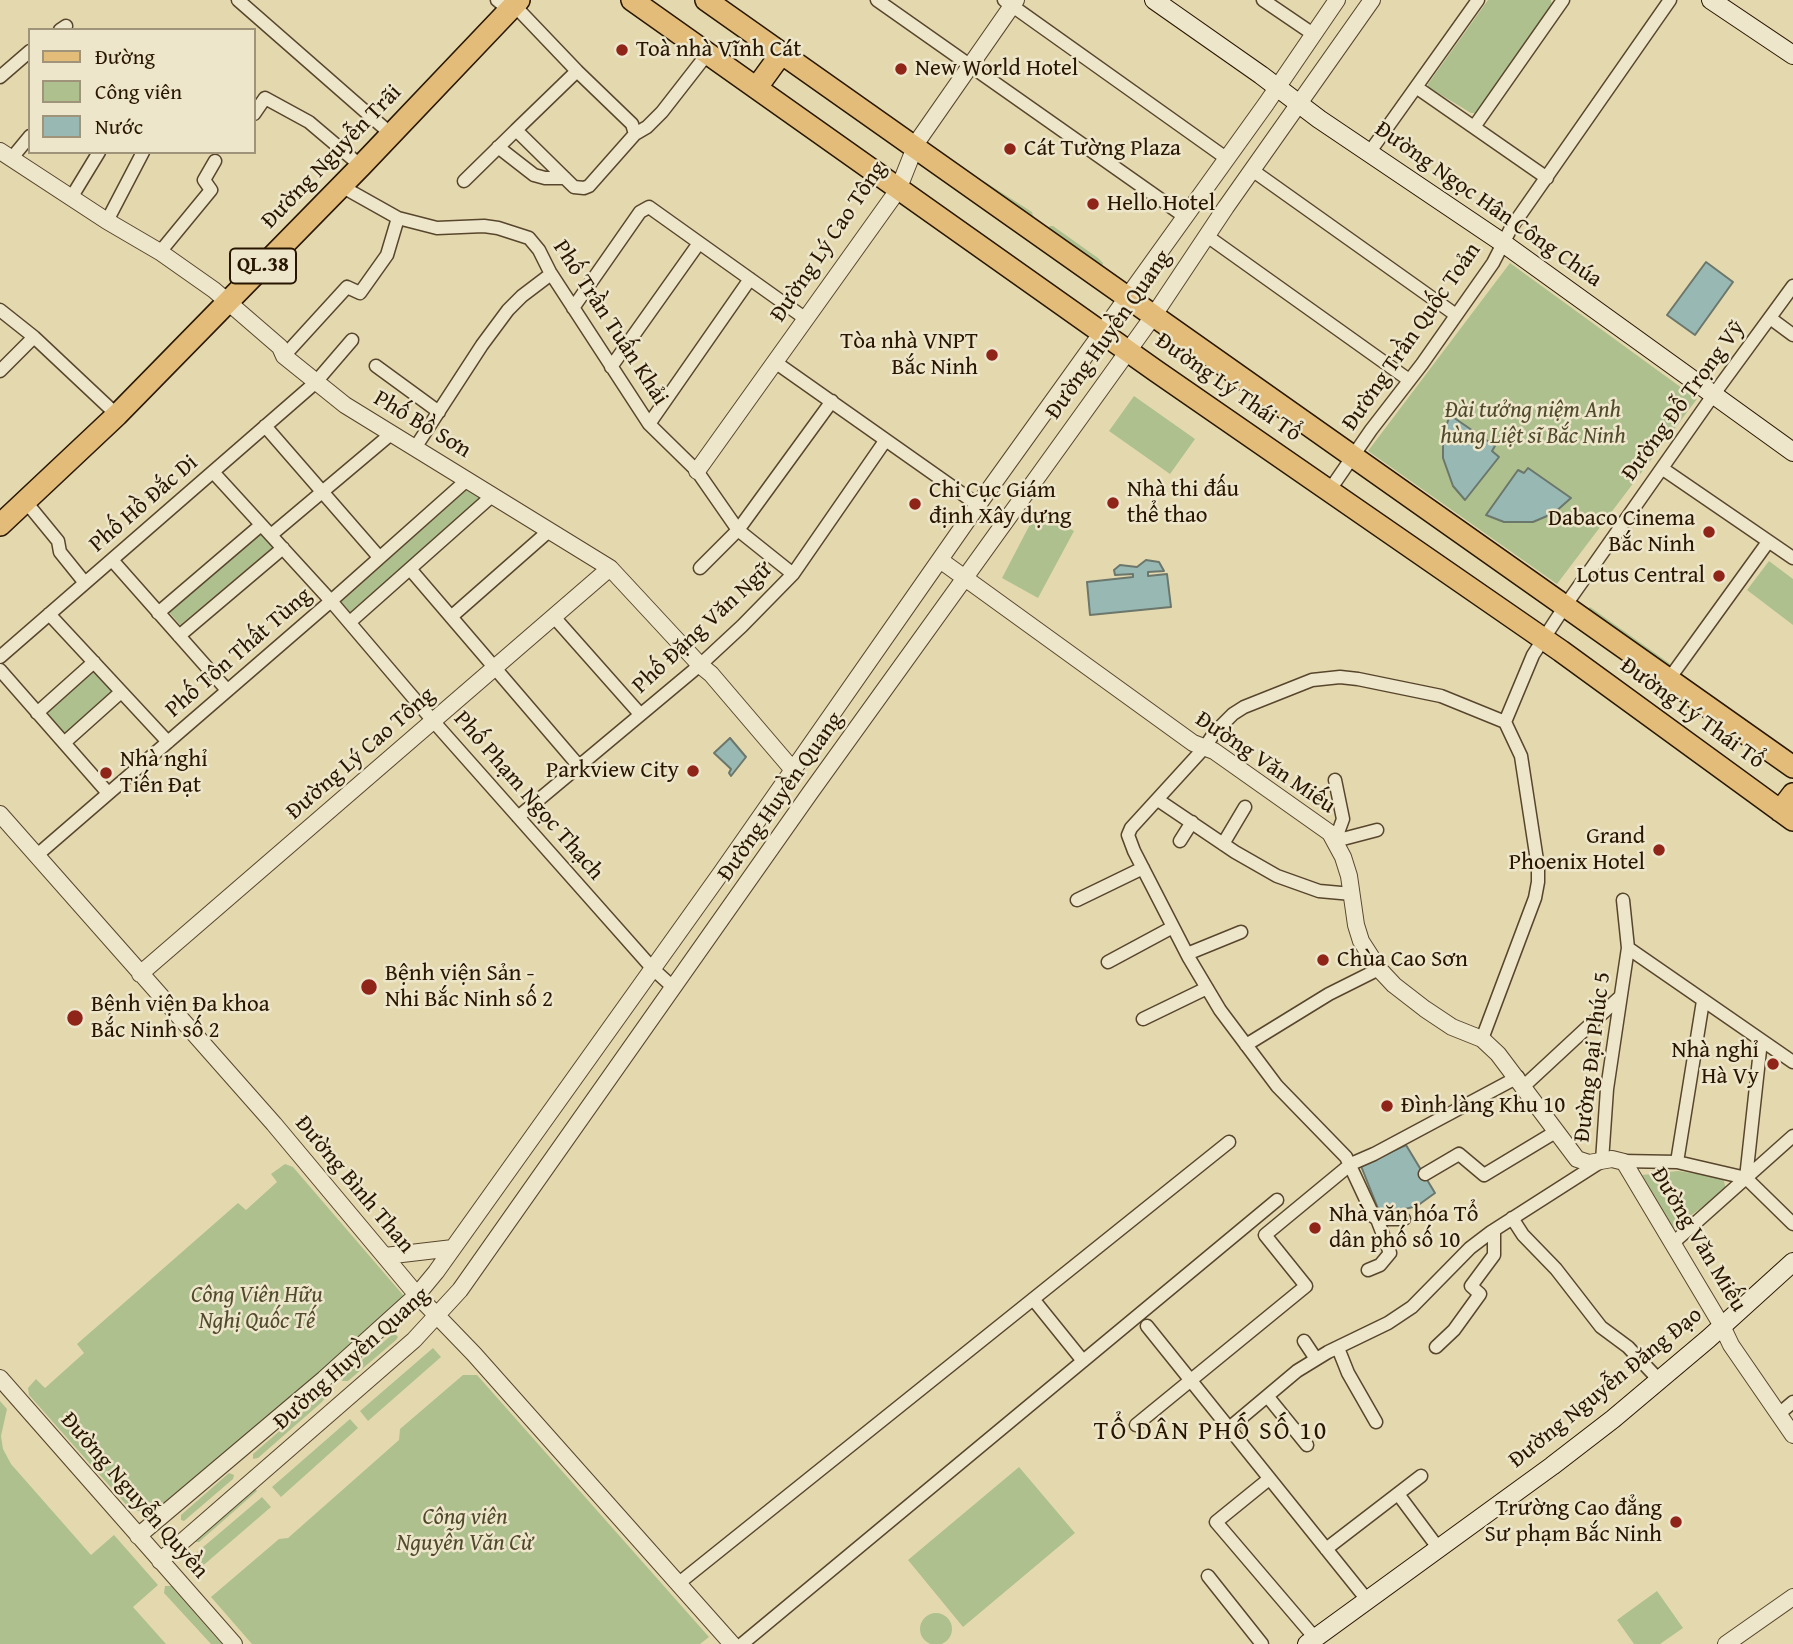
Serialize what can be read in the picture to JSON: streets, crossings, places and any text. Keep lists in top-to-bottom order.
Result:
{
  "streets": {
    "main road": [
      "Đường Nguyễn Trãi",
      "Đường Ngọc Hân Công Chúa",
      "QL.38",
      "Đường Lý Thái Tổ",
      "Đường Nguyễn Đăng Đạo"
    ],
    "street": [
      "Đường Lý Cao Tông",
      "Phố Trần Tuấn Khải",
      "Đường Huyền Quang",
      "Đường Trần Quốc Toản",
      "Đường Đỗ Trọng Vỹ",
      "Phố Bồ Sơn",
      "Phố Hồ Đắc Di",
      "Phố Đặng Văn Ngữ",
      "Phố Tôn Thất Tùng",
      "Đường Văn Miếu",
      "Phố Phạm Ngọc Thạch",
      "Đường Đại Phúc 5",
      "Đường Bình Than",
      "Đường Nguyễn Quyền"
    ]
  },
  "crossings": [
    ["Đường Nguyễn Trãi", "Phố Trần Tuấn Khải"],
    ["Đường Nguyễn Trãi", "Phố Bồ Sơn"],
    ["Đường Ngọc Hân Công Chúa", "Đường Huyền Quang"],
    ["Đường Ngọc Hân Công Chúa", "Đường Trần Quốc Toản"],
    ["Đường Ngọc Hân Công Chúa", "Đường Đỗ Trọng Vỹ"],
    ["Đường Lý Cao Tông", "Phố Trần Tuấn Khải"],
    ["Đường Lý Cao Tông", "Đường Lý Thái Tổ"],
    ["Đường Lý Cao Tông", "Phố Bồ Sơn"],
    ["Đường Lý Cao Tông", "Phố Phạm Ngọc Thạch"],
    ["Đường Lý Cao Tông", "Đường Bình Than"],
    ["Phố Trần Tuấn Khải", "Phố Đặng Văn Ngữ"],
    ["Đường Huyền Quang", "Đường Lý Thái Tổ"],
    ["Đường Huyền Quang", "Phố Bồ Sơn"],
    ["Đường Huyền Quang", "Đường Văn Miếu"],
    ["Đường Huyền Quang", "Phố Phạm Ngọc Thạch"],
    ["Đường Huyền Quang", "Đường Bình Than"],
    ["Đường Huyền Quang", "Đường Nguyễn Quyền"],
    ["Đường Trần Quốc Toản", "Đường Lý Thái Tổ"],
    ["Đường Lý Thái Tổ", "Đường Đỗ Trọng Vỹ"],
    ["Phố Bồ Sơn", "Phố Hồ Đắc Di"],
    ["Phố Bồ Sơn", "Phố Đặng Văn Ngữ"],
    ["Phố Bồ Sơn", "Phố Tôn Thất Tùng"],
    ["Phố Hồ Đắc Di", "Phố Phạm Ngọc Thạch"],
    ["Phố Đặng Văn Ngữ", "Phố Phạm Ngọc Thạch"],
    ["Phố Tôn Thất Tùng", "Phố Phạm Ngọc Thạch"],
    ["Phố Tôn Thất Tùng", "Đường Bình Than"],
    ["Đường Văn Miếu", "Đường Đại Phúc 5"],
    ["Đường Văn Miếu", "Đường Nguyễn Đăng Đạo"]
  ],
  "districts": ["TỔ DÂN PHỐ SỐ 10"],
  "parks": ["Đài tưởng niệm Anh hùng Liệt sĩ Bắc Ninh", "Công Viên Hữu Nghị Quốc Tế", "Công viên Nguyễn Văn Cừ"],
  "places": [
    "Toà nhà Vĩnh Cát",
    "New World Hotel",
    "Cát Tường Plaza",
    "Hello Hotel",
    "Tòa nhà VNPT Bắc Ninh",
    "Nhà thi đấu thể thao",
    "Chi Cục Giám định Xây dựng",
    "Dabaco Cinema Bắc Ninh",
    "Lotus Central",
    "Parkview City",
    "Nhà nghỉ Tiến Đạt",
    "Grand Phoenix Hotel",
    "Chùa Cao Sơn",
    "Bệnh viện Sản - Nhi Bắc Ninh số 2",
    "Bệnh viện Đa khoa Bắc Ninh số 2",
    "Nhà nghỉ Hà Vy",
    "Đình làng Khu 10",
    "Nhà văn hóa Tổ dân phố số 10",
    "Trường Cao đẳng Sư phạm Bắc Ninh"
  ],
  "legend": ["Đường", "Công viên", "Nước"]
}
